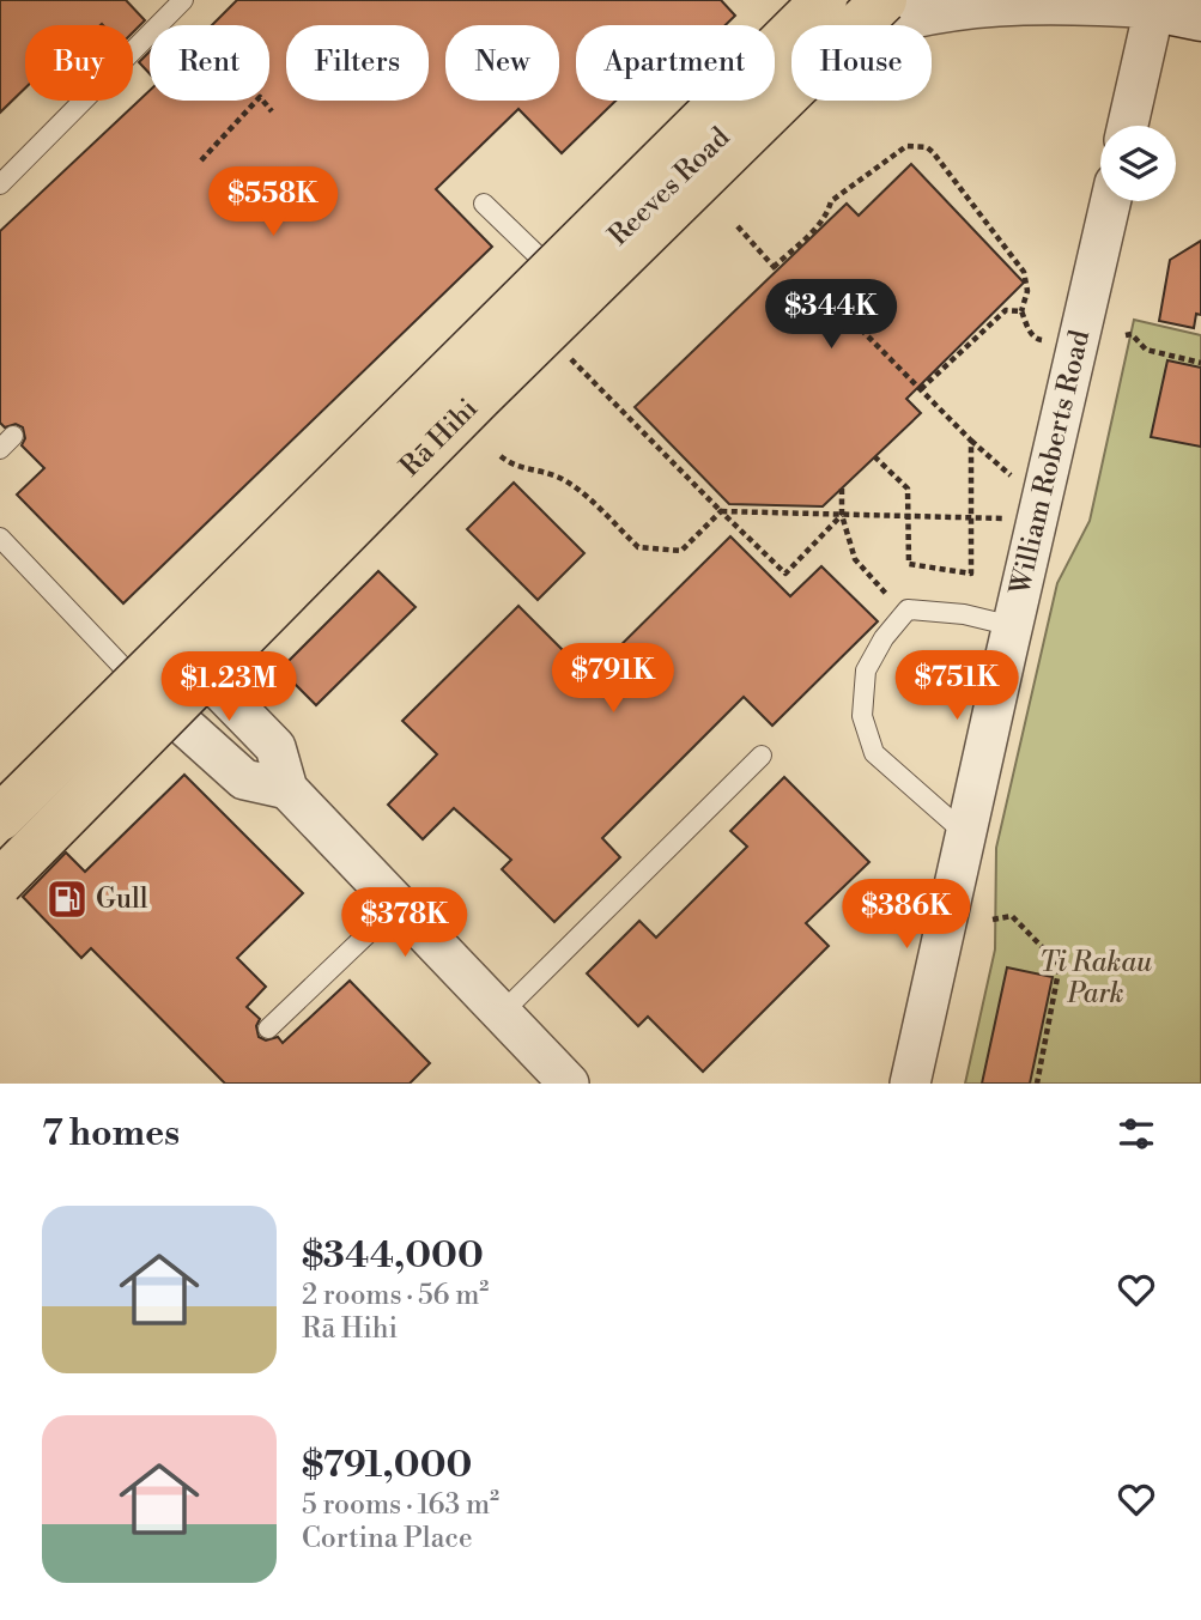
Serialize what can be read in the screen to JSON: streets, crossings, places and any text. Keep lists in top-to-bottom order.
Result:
{
  "streets": {
    "main road": ["Rā Hihi"],
    "street": ["Reeves Road", "William Roberts Road"]
  },
  "crossings": [
    ["Reeves Road", "Rā Hihi"]
  ],
  "parks": ["Ti Rakau Park"],
  "places": {
    "fuel station": ["Gull"]
  },
  "page": {
    "chip": [
      "Buy",
      "Rent",
      "Filters",
      "New",
      "Apartment",
      "House"
    ],
    "price": [
      "$558K",
      "$344K",
      "$791K",
      "$751K",
      "$1.23M",
      "$386K",
      "$378K"
    ],
    "heading": "7 homes",
    "list": [
      {
        "name": "$344,000",
        "note": "2 rooms · 56 m² · Rā Hihi"
      },
      {
        "name": "$791,000",
        "note": "5 rooms · 163 m² · Cortina Place"
      }
    ]
  }
}
